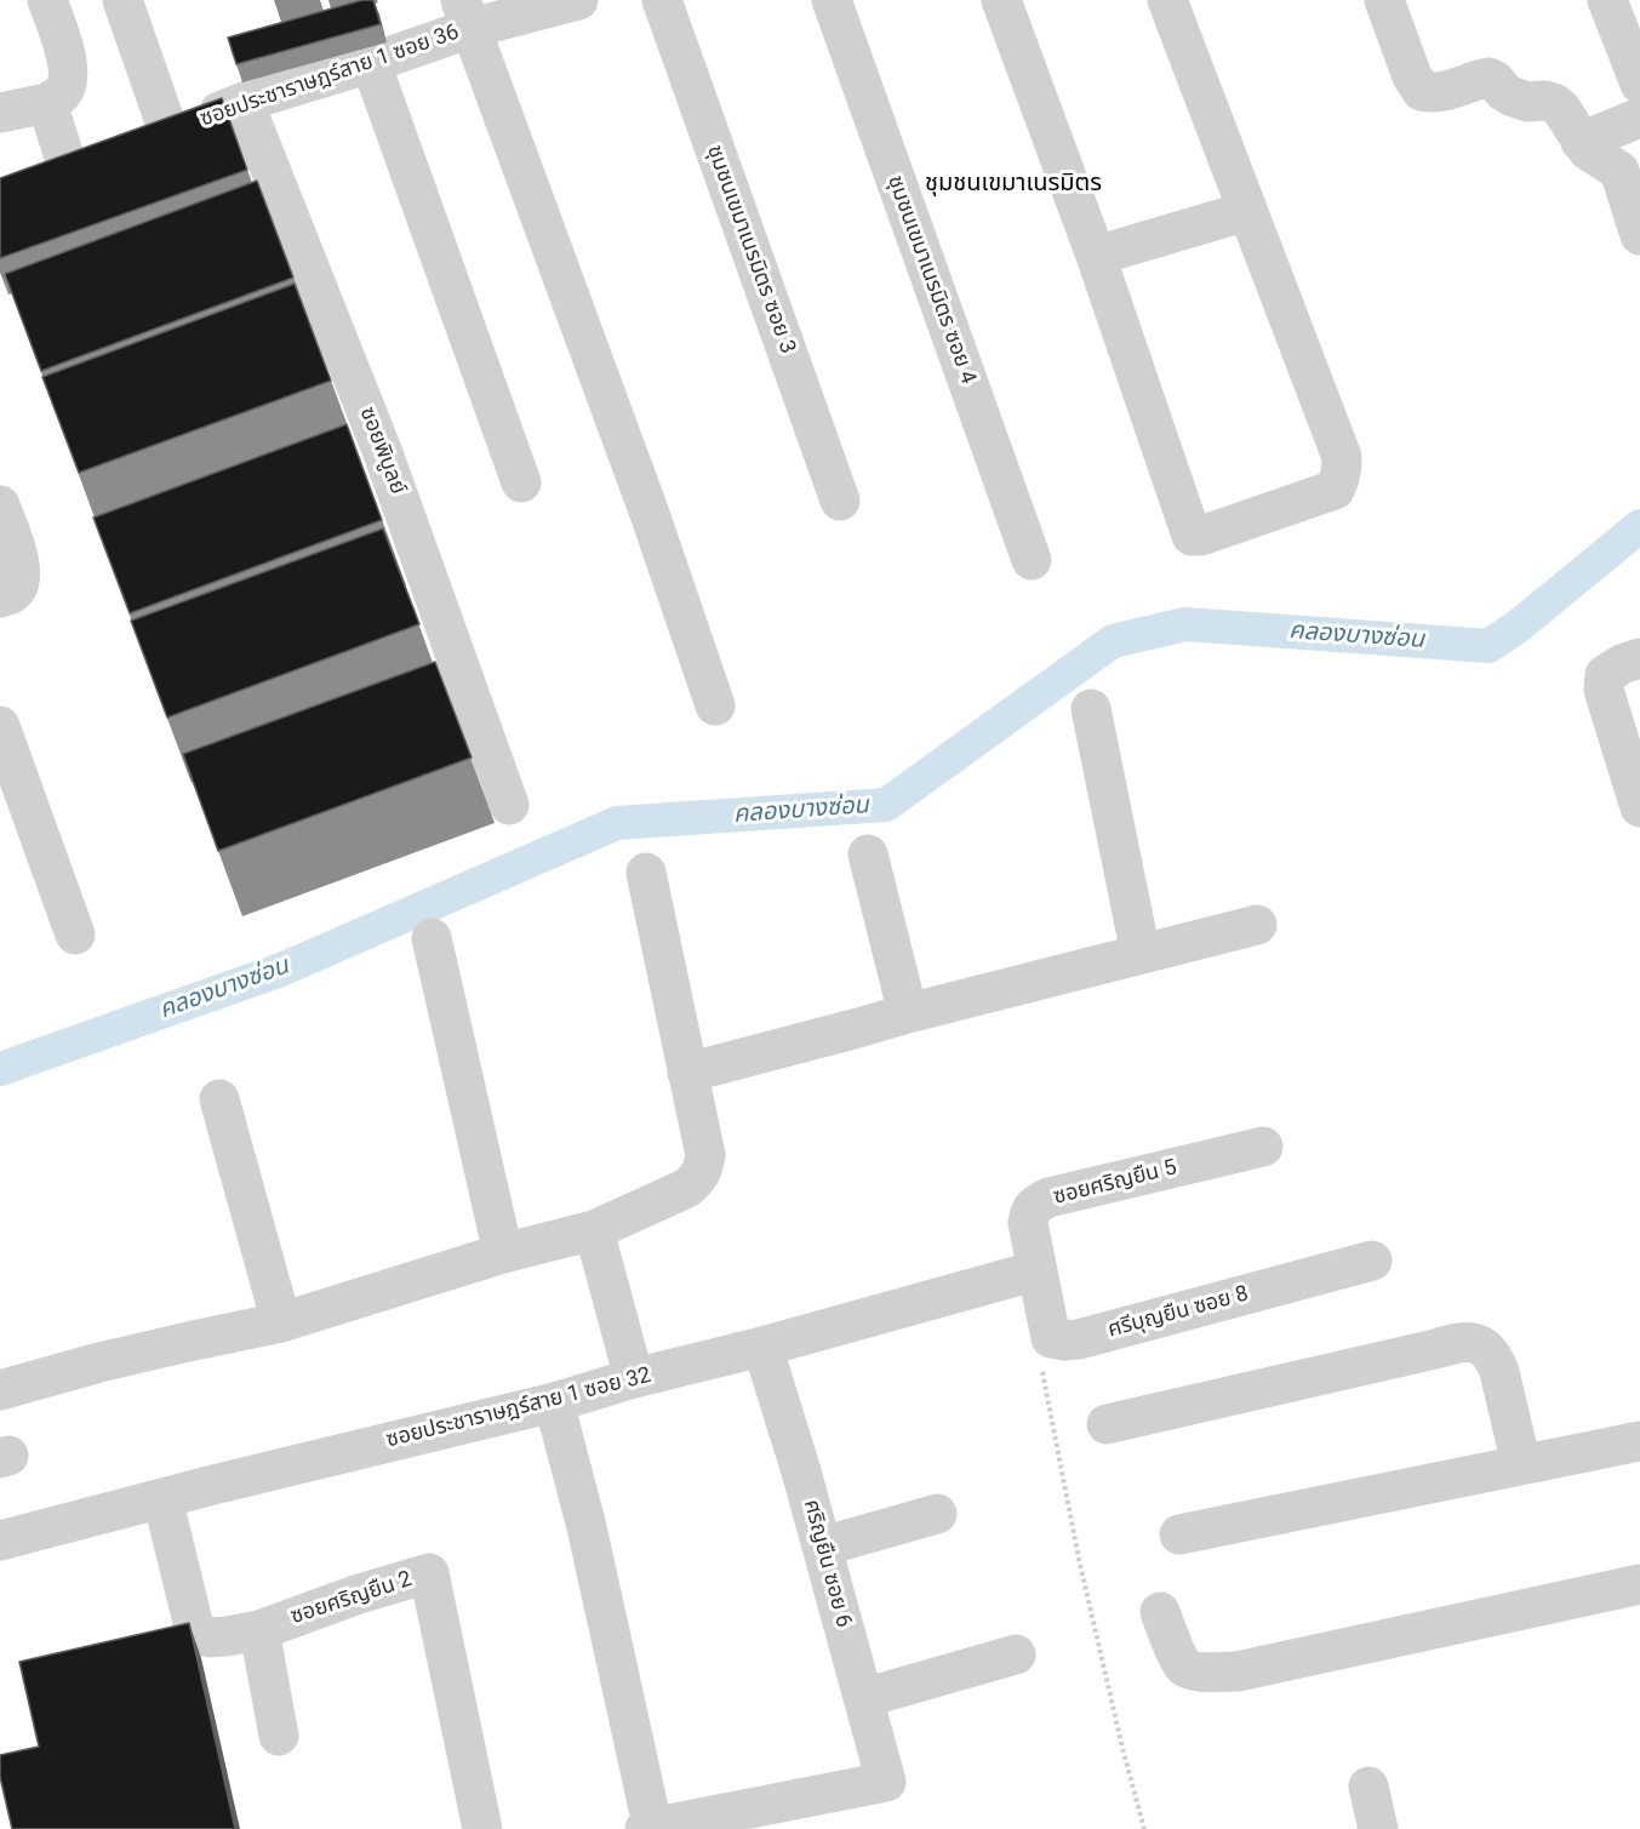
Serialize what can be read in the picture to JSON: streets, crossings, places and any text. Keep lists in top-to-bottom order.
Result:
{
  "streets": {
    "street": [
      "ซอยประชาราษฎร์สาย 1 ซอย 36",
      "ชุมชนเขมาเนรมิตร ซอย 3",
      "ชุมชนเขมาเนรมิตร ซอย 4",
      "ซอยพิบูลย์",
      "ซอยศริญยืน 5",
      "ศรีบุญยืน ซอย 8",
      "ซอยประชาราษฎร์สาย 1 ซอย 32",
      "ศริญยืน ซอย 6",
      "ซอยศริญยืน 2"
    ]
  },
  "crossings": [
    ["ซอยประชาราษฎร์สาย 1 ซอย 36", "ซอยพิบูลย์"],
    ["ซอยศริญยืน 5", "ซอยประชาราษฎร์สาย 1 ซอย 32"],
    ["ซอยประชาราษฎร์สาย 1 ซอย 32", "ศริญยืน ซอย 6"],
    ["ซอยประชาราษฎร์สาย 1 ซอย 32", "ซอยศริญยืน 2"]
  ],
  "districts": ["ชุมชนเขมาเนรมิตร"],
  "water": ["คลองบางซ่อน"]
}
